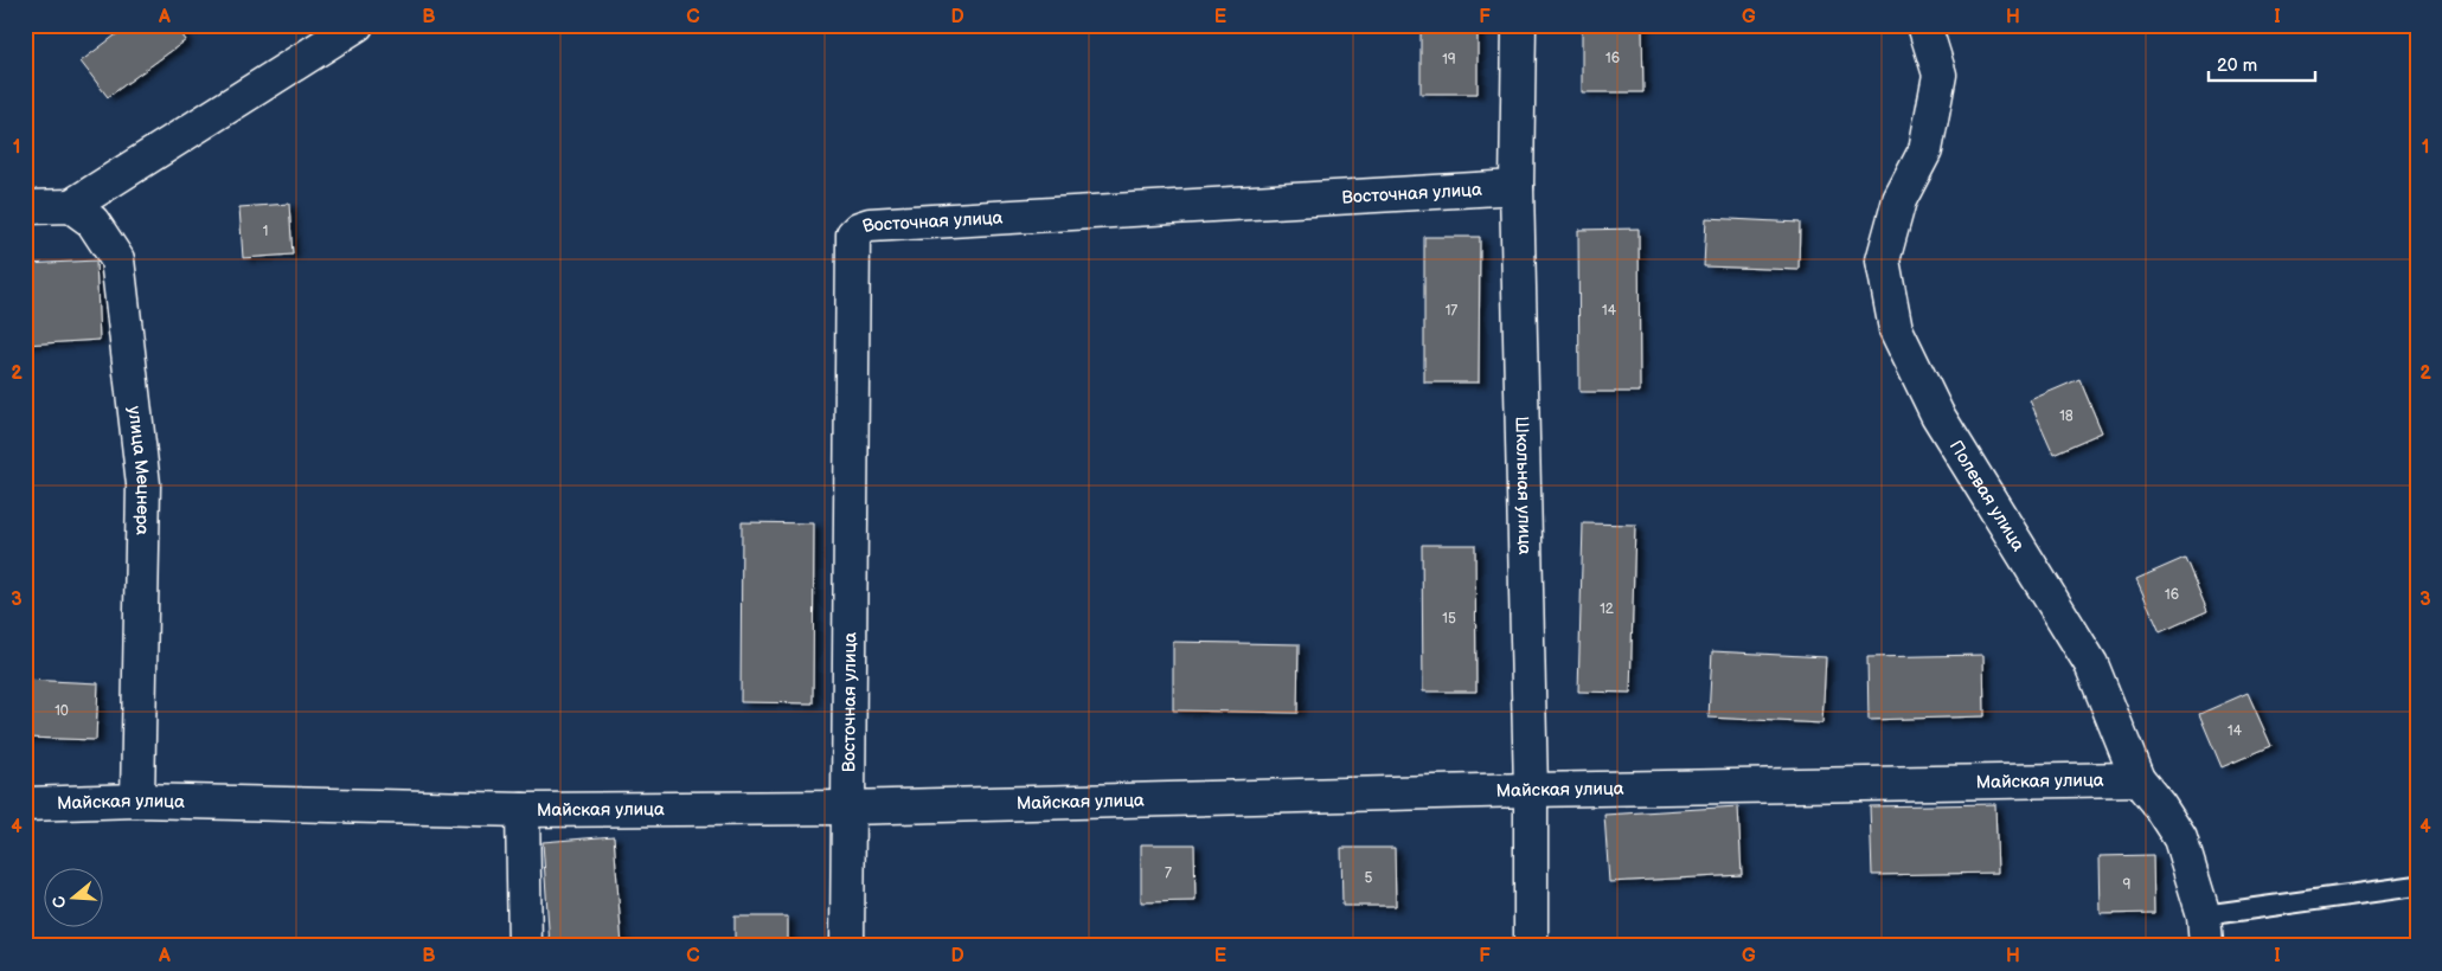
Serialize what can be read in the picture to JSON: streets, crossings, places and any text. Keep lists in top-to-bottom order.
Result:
{
  "streets": {
    "street": [
      "Восточная улица",
      "улица Мецнера",
      "Школьная улица",
      "Полевая улица",
      "Майская улица"
    ]
  },
  "crossings": [
    ["Восточная улица", "Школьная улица"],
    ["Восточная улица", "Майская улица"],
    ["улица Мецнера", "Майская улица"],
    ["Школьная улица", "Майская улица"],
    ["Полевая улица", "Майская улица"]
  ],
  "house_numbers": [
    "16",
    "19",
    "1",
    "17",
    "14",
    "18",
    "16",
    "12",
    "15",
    "10",
    "14",
    "7",
    "5",
    "9"
  ],
  "scale_bar": "20 m",
  "north": "left",
  "grid": {
    "columns": [
      "A",
      "B",
      "C",
      "D",
      "E",
      "F",
      "G",
      "H",
      "I"
    ],
    "rows": [
      "1",
      "2",
      "3",
      "4"
    ]
  }
}
